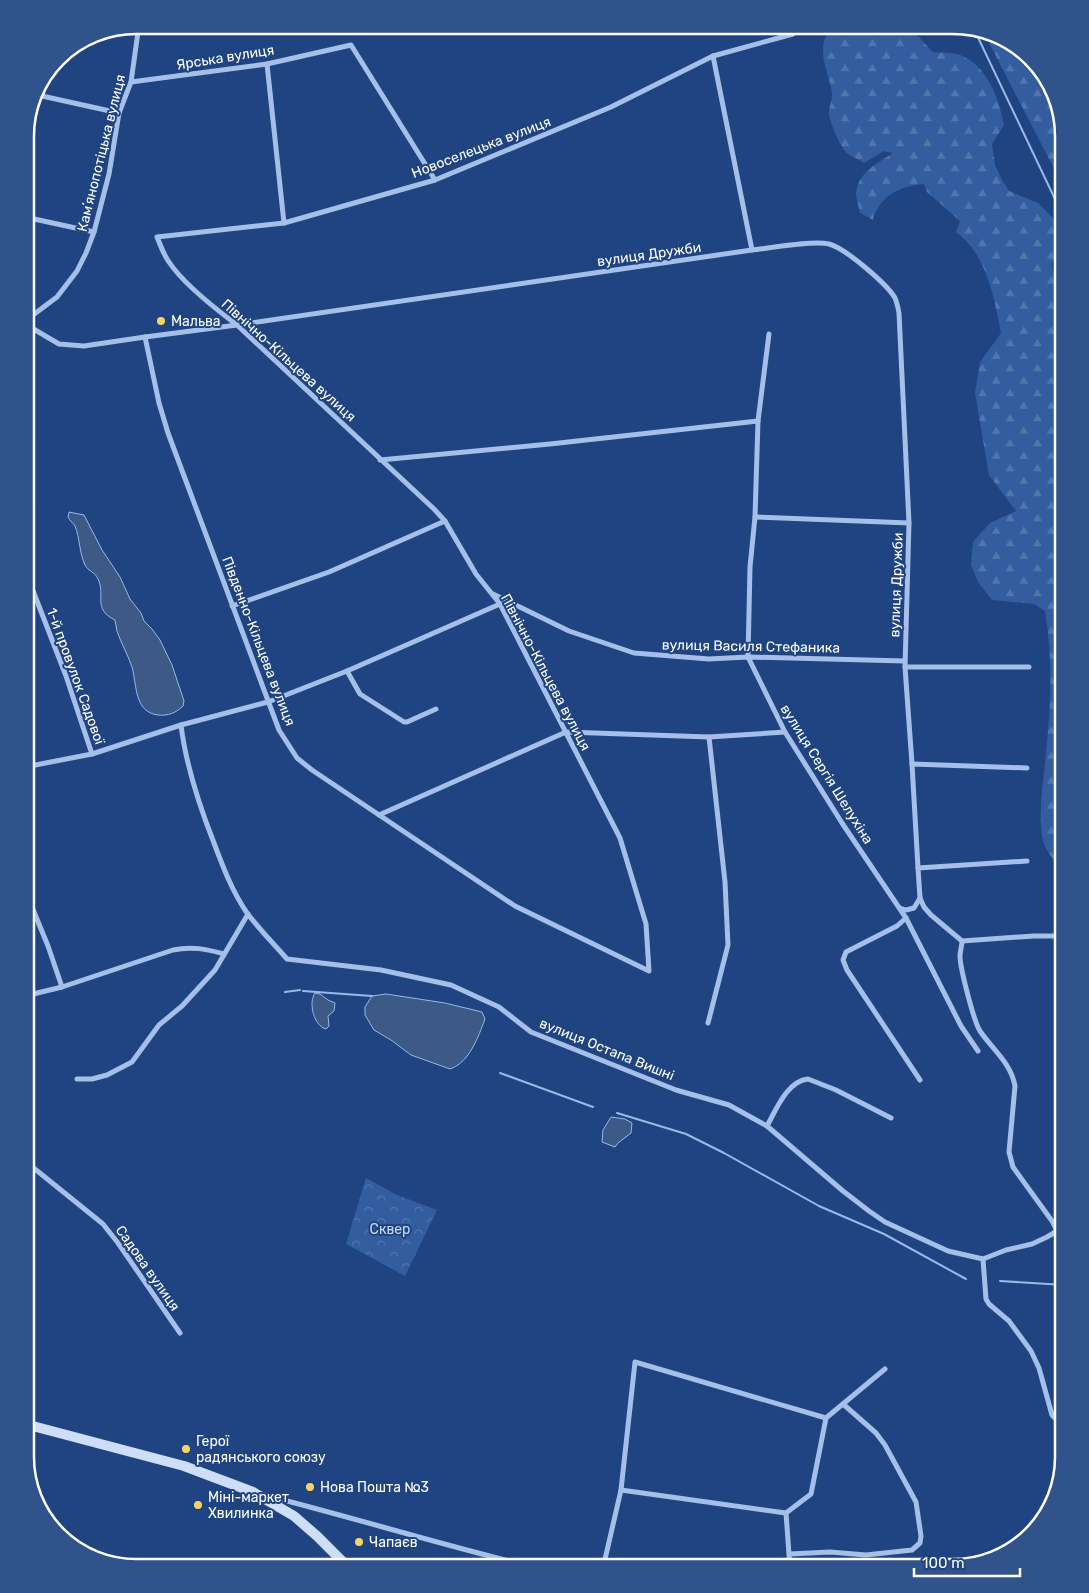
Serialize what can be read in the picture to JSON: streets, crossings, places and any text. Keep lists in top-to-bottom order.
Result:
{
  "streets": {
    "street": [
      "Ярська вулиця",
      "Новоселецька вулиця",
      "Камʼянопотіцька вулиця",
      "вулиця Дружби",
      "Північно-Кільцева вулиця",
      "Південно-Кільцева вулиця",
      "вулиця Василя Стефаника",
      "1-й провулок Садової",
      "вулиця Сергія Шелухіна",
      "вулиця Остапа Вишні",
      "Садова вулиця"
    ]
  },
  "crossings": [
    ["Ярська вулиця", "Новоселецька вулиця"],
    ["Ярська вулиця", "Камʼянопотіцька вулиця"],
    ["Новоселецька вулиця", "Північно-Кільцева вулиця"],
    ["вулиця Дружби", "Північно-Кільцева вулиця"],
    ["вулиця Дружби", "Південно-Кільцева вулиця"],
    ["вулиця Дружби", "вулиця Василя Стефаника"],
    ["Північно-Кільцева вулиця", "Південно-Кільцева вулиця"],
    ["Північно-Кільцева вулиця", "вулиця Василя Стефаника"],
    ["вулиця Василя Стефаника", "вулиця Сергія Шелухіна"]
  ],
  "parks": ["Сквер"],
  "places": [
    "Мальва",
    "Герої радянського союзу",
    "Нова Пошта №3",
    "Міні-маркет Хвилинка",
    "Чапаєв"
  ],
  "scale_bar": "100 m"
}
